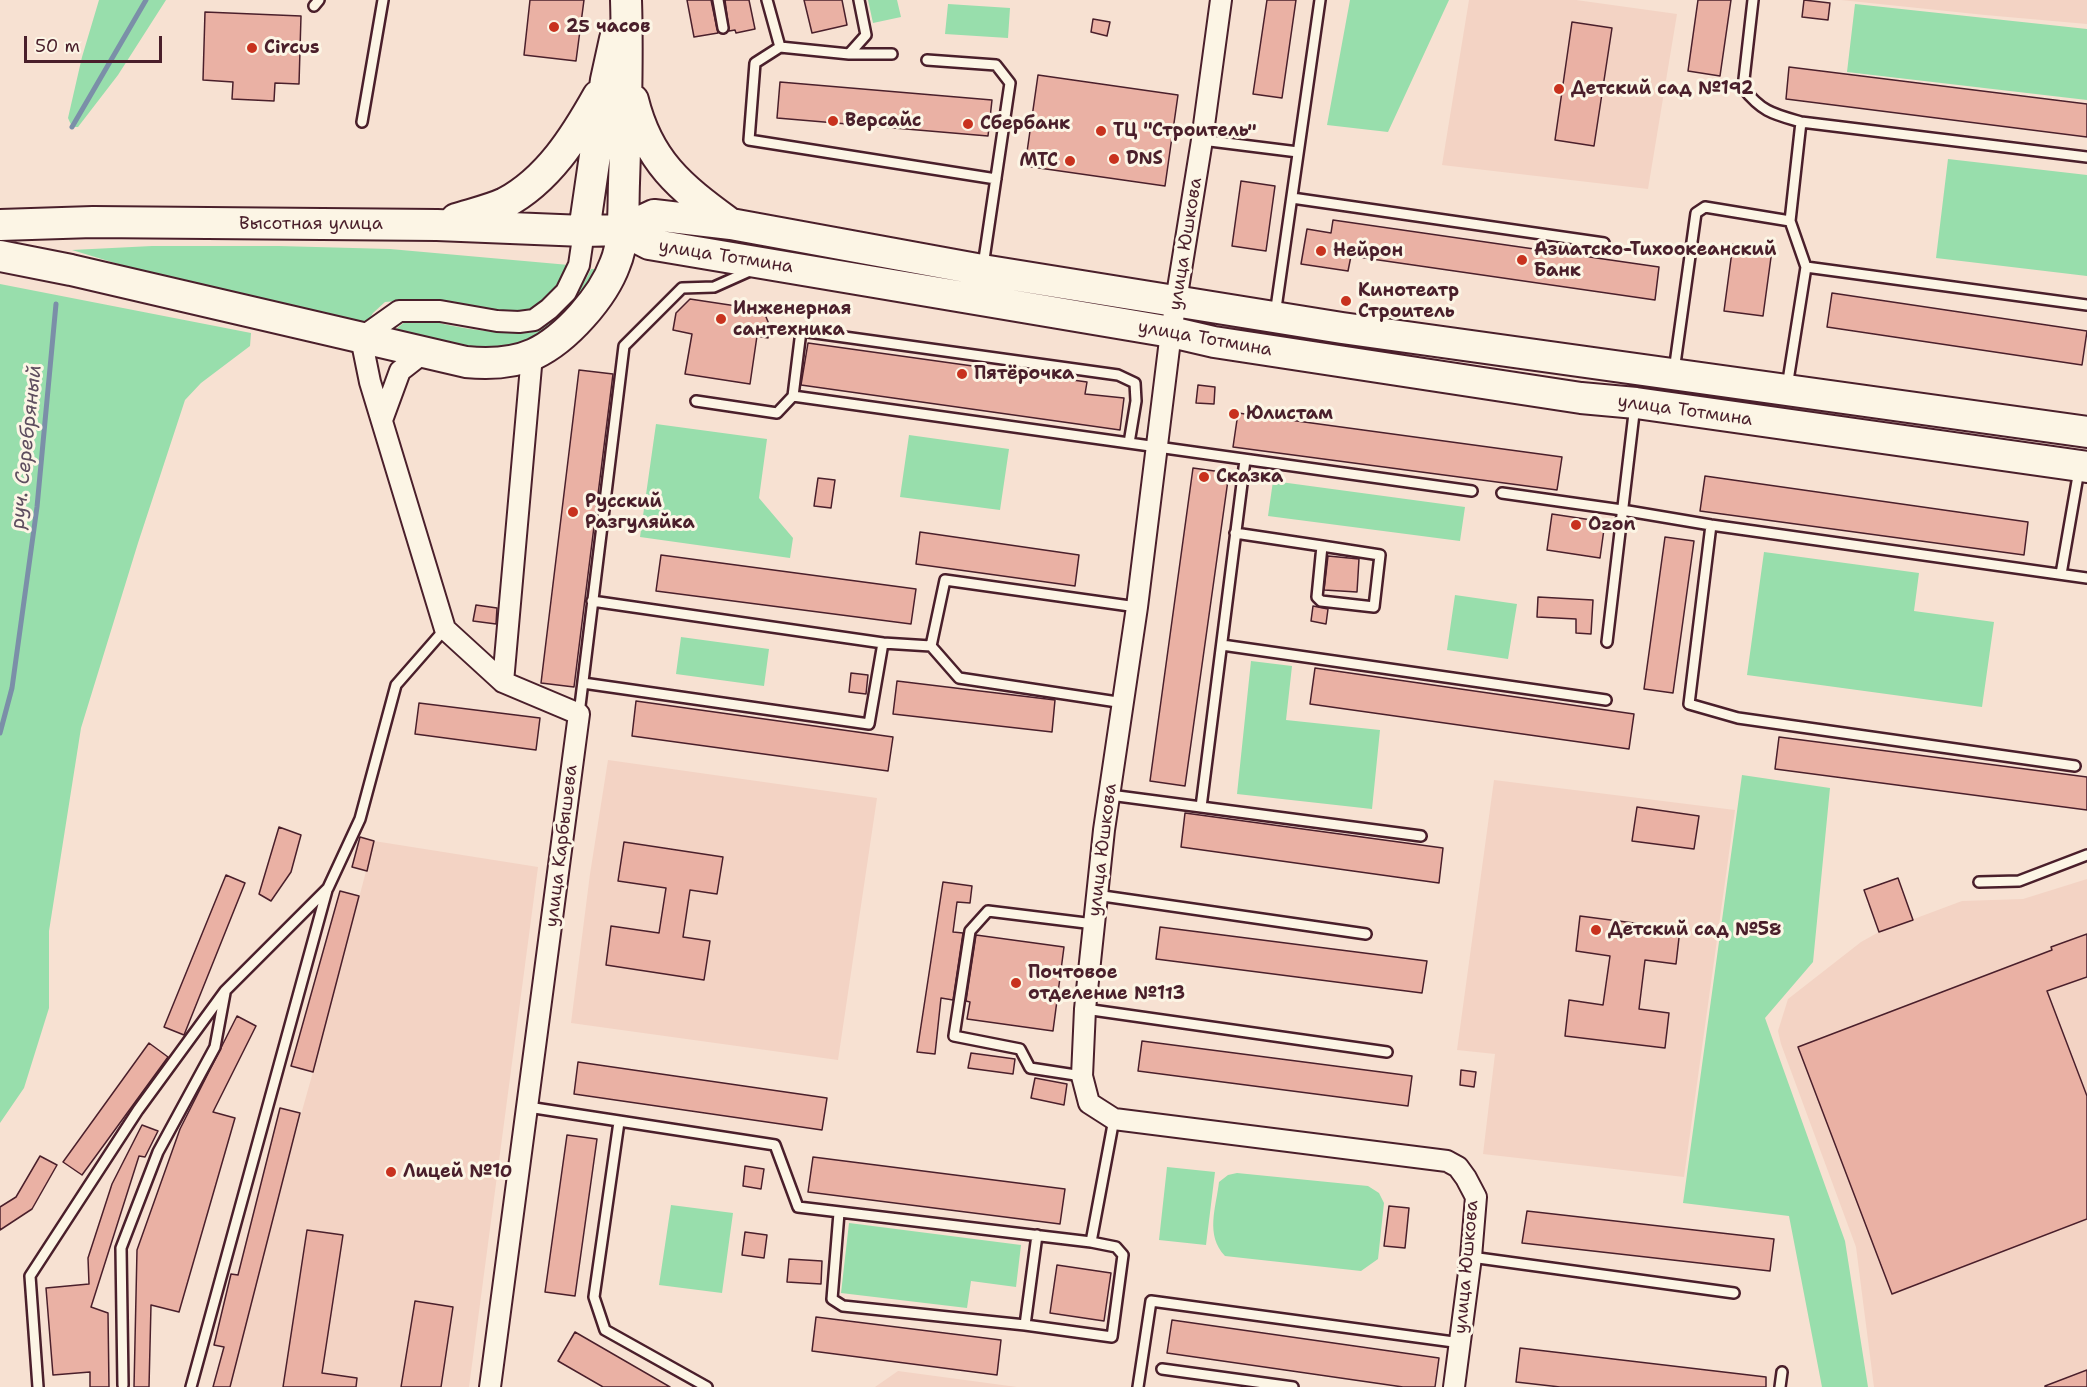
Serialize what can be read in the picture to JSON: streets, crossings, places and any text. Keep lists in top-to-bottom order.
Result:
{
  "streets": {
    "main road": ["Высотная улица", "улица Тотмина"],
    "street": ["улица Юшкова", "улица Карбышева"]
  },
  "crossings": [
    ["Высотная улица", "улица Тотмина"],
    ["улица Юшкова", "улица Тотмина"]
  ],
  "water": ["руч. Серебряный"],
  "places": [
    "25 часов",
    "Circus",
    "Детский сад №192",
    "Версайс",
    "Сбербанк",
    "ТЦ \"Строитель\"",
    "DNS",
    "МТС",
    "Нейрон",
    "Азиатско-Тихоокеанский Банк",
    "Кинотеатр Строитель",
    "Инженерная сантехника",
    "Пятёрочка",
    "Юлистам",
    "Сказка",
    "Русский Разгуляйка",
    "Ozon",
    "Детский сад №58",
    "Почтовое отделение №113",
    "Лицей №10"
  ],
  "scale_bar": "50 m"
}
